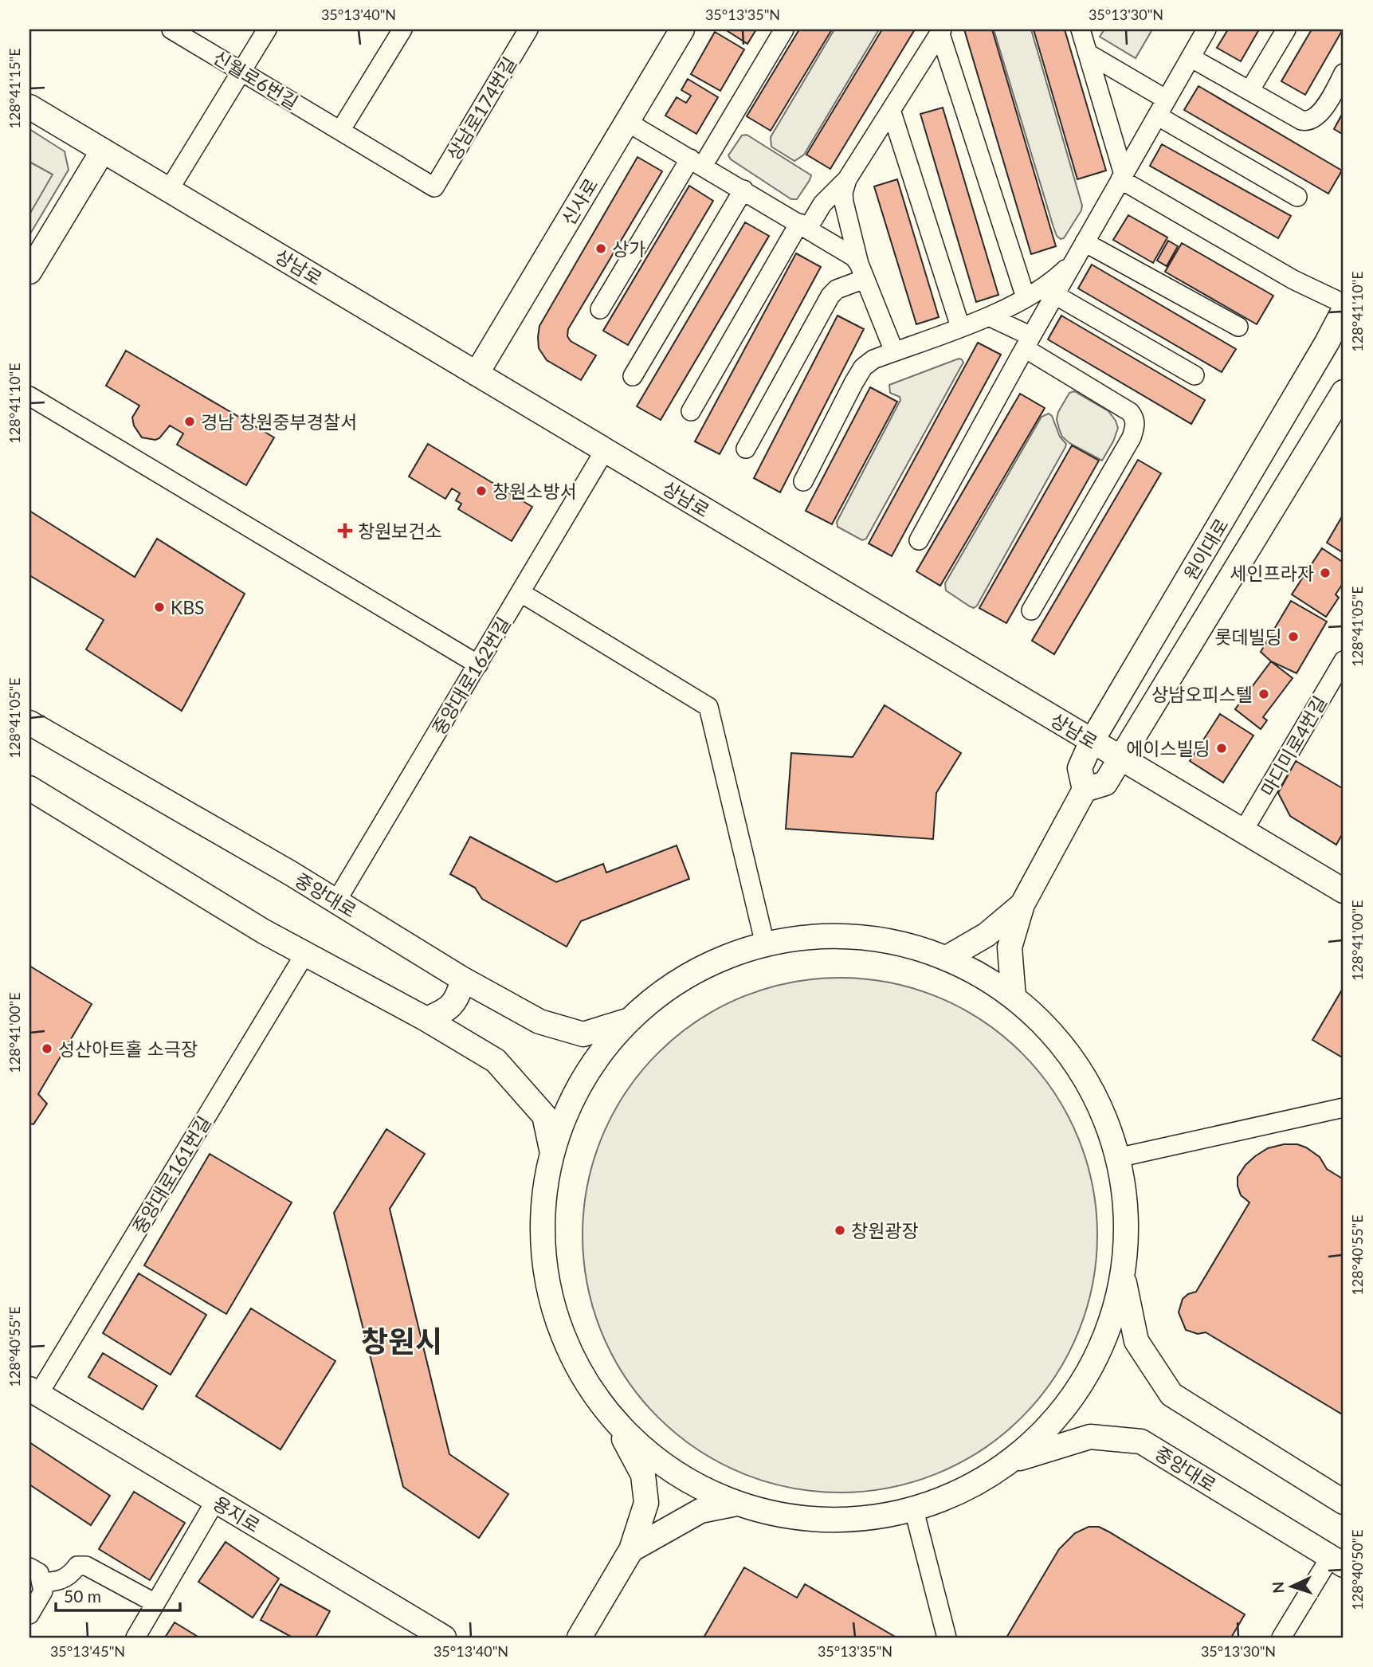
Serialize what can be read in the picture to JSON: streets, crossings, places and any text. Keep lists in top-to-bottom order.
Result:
{
  "streets": {
    "main road": [
      "신사로",
      "상남로",
      "원이대로",
      "중앙대로",
      "용지로"
    ],
    "street": [
      "신월로6번길",
      "상남로174번길",
      "중앙대로162번길",
      "마디미로4번길",
      "중앙대로161번길"
    ]
  },
  "crossings": [
    ["신월로6번길", "상남로174번길"],
    ["신사로", "상남로"],
    ["상남로", "원이대로"],
    ["상남로", "중앙대로162번길"],
    ["상남로", "마디미로4번길"],
    ["중앙대로162번길", "중앙대로"],
    ["중앙대로161번길", "용지로"]
  ],
  "districts": ["창원시"],
  "places": {
    "other": [
      "상가",
      "경남 창원중부경찰서",
      "창원소방서",
      "세인프라자",
      "KBS",
      "롯데빌딩",
      "상남오피스텔",
      "에이스빌딩",
      "성산아트홀 소극장",
      "창원광장"
    ],
    "health": ["창원보건소"]
  },
  "scale_bar": "50 m",
  "north": "left",
  "coordinates": [
    "35°13'40\"N",
    "35°13'35\"N",
    "35°13'30\"N",
    "128°41'15\"E",
    "128°41'10\"E",
    "128°41'05\"E",
    "128°41'00\"E",
    "128°40'55\"E",
    "128°40'50\"E",
    "35°13'45\"N"
  ]
}
